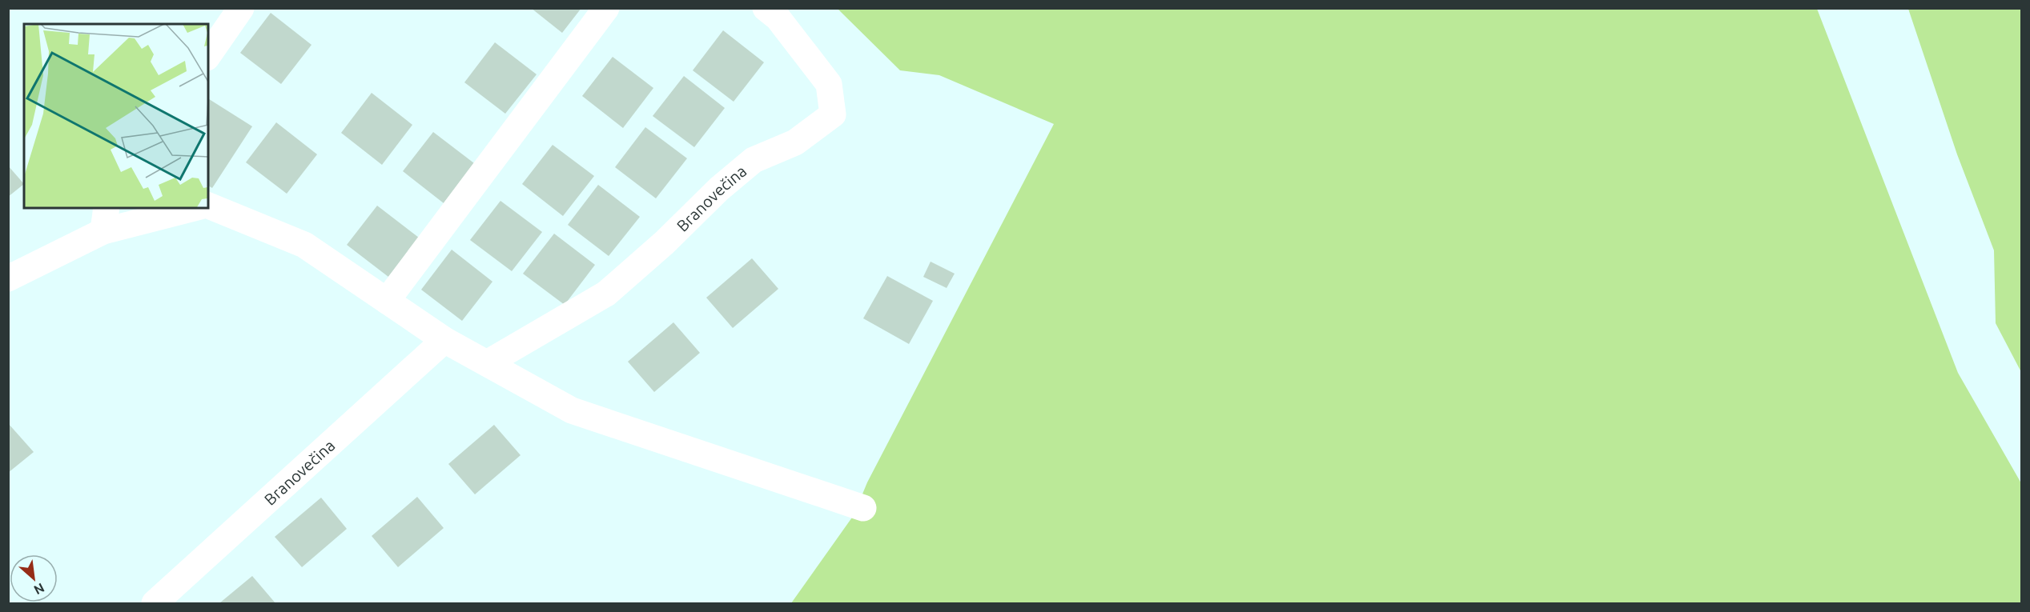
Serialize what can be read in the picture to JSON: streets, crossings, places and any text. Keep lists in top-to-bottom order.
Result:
{
  "streets": {
    "street": ["Branovečina"]
  },
  "north": "bottom right"
}
